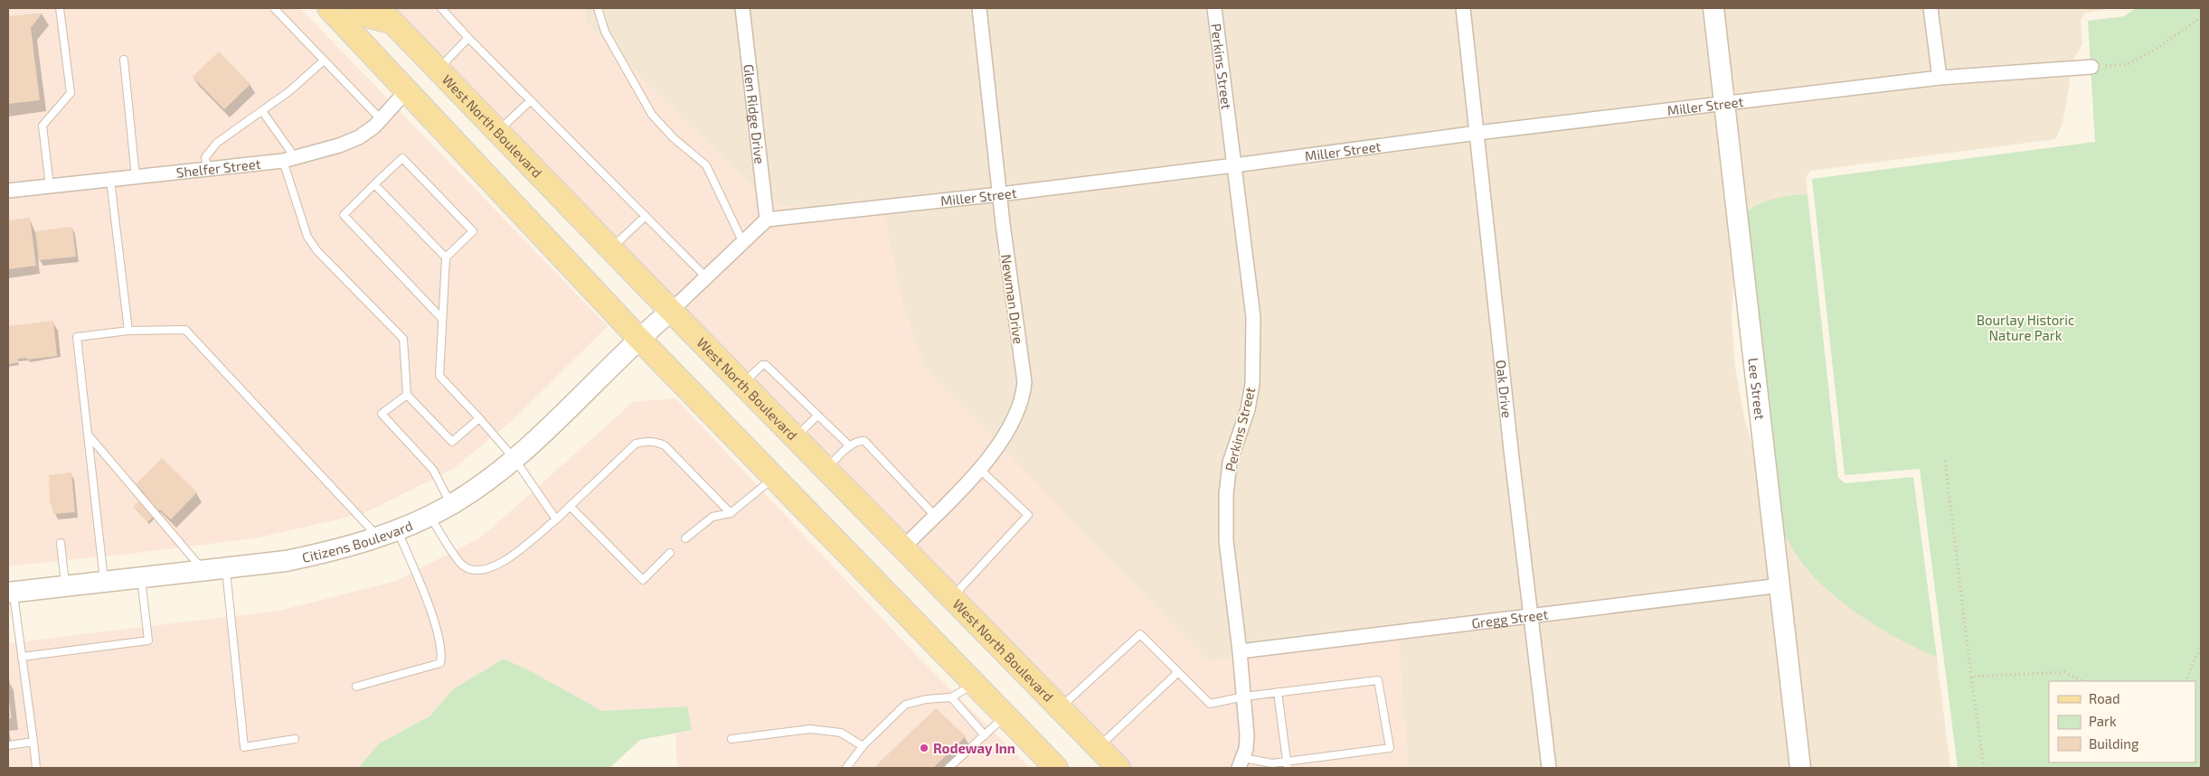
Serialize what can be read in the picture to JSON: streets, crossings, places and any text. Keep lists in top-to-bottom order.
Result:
{
  "streets": {
    "main road": ["West North Boulevard"],
    "street": [
      "Perkins Street",
      "Miller Street",
      "Glen Ridge Drive",
      "Shelfer Street",
      "Newman Drive",
      "Lee Street",
      "Oak Drive",
      "Citizens Boulevard",
      "Gregg Street"
    ]
  },
  "crossings": [
    ["Perkins Street", "Miller Street"],
    ["Perkins Street", "Gregg Street"],
    ["Miller Street", "Glen Ridge Drive"],
    ["Miller Street", "Newman Drive"],
    ["Miller Street", "Lee Street"],
    ["Miller Street", "Oak Drive"],
    ["West North Boulevard", "Newman Drive"],
    ["Lee Street", "Gregg Street"],
    ["Oak Drive", "Gregg Street"]
  ],
  "parks": ["Bourlay Historic Nature Park"],
  "places": ["Rodeway Inn"],
  "legend": ["Road", "Park", "Building"]
}
